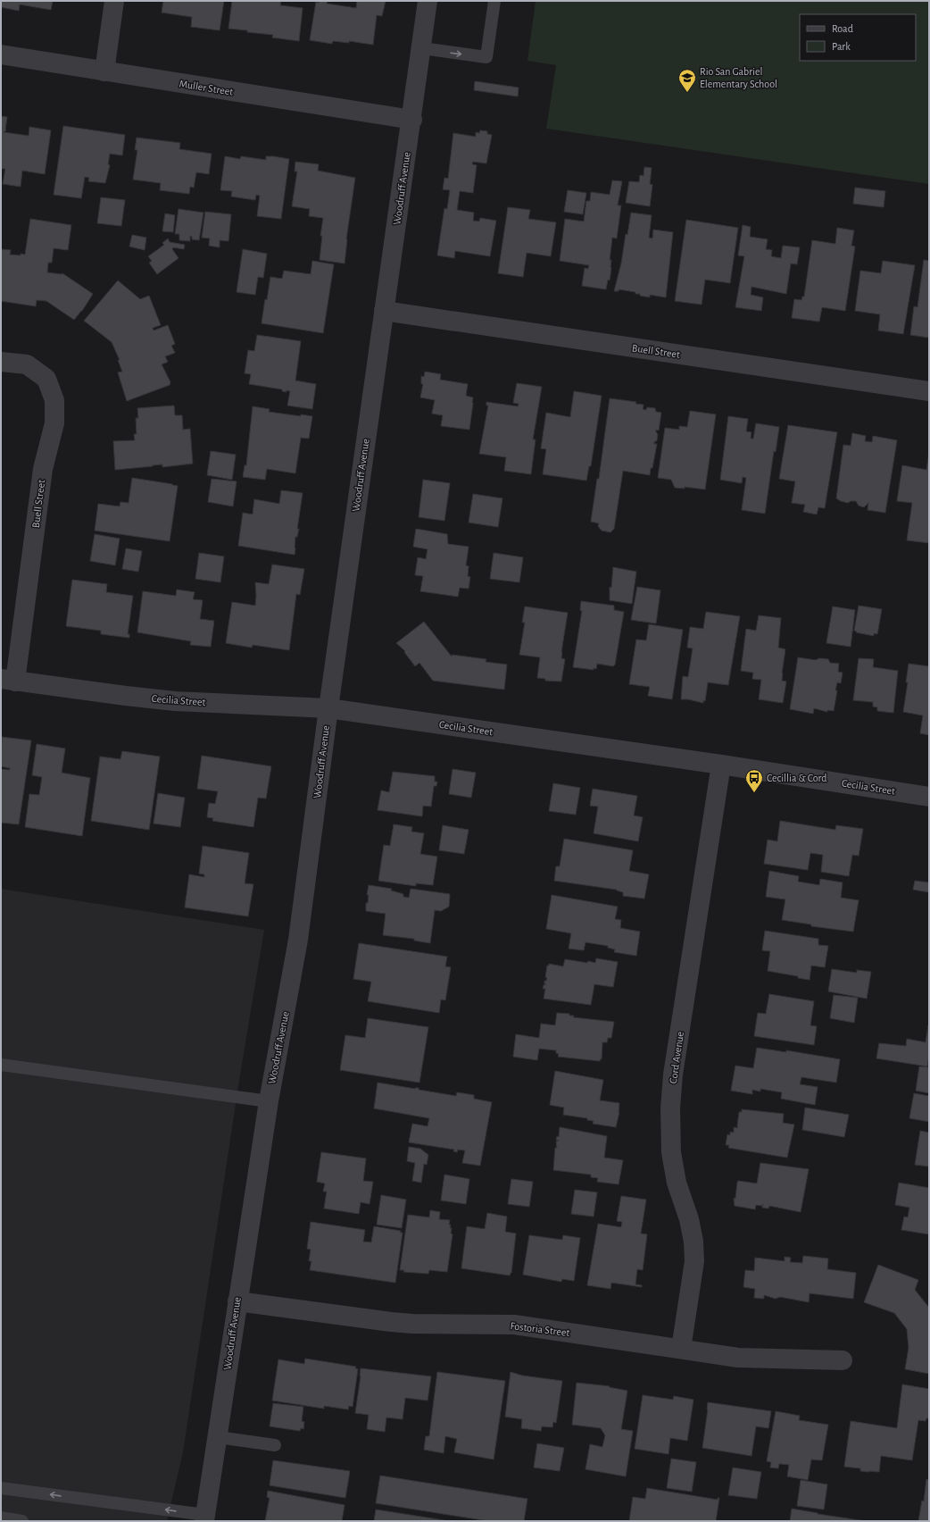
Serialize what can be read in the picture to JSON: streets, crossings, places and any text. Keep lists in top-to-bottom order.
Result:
{
  "streets": {
    "street": [
      "Muller Street",
      "Woodruff Avenue",
      "Buell Street",
      "Cecilia Street",
      "Cord Avenue",
      "Fostoria Street"
    ]
  },
  "crossings": [
    ["Muller Street", "Woodruff Avenue"],
    ["Woodruff Avenue", "Buell Street"],
    ["Woodruff Avenue", "Cecilia Street"],
    ["Woodruff Avenue", "Fostoria Street"],
    ["Buell Street", "Cecilia Street"],
    ["Cecilia Street", "Cord Avenue"],
    ["Cord Avenue", "Fostoria Street"]
  ],
  "places": {
    "school or university": ["Rio San Gabriel Elementary School"],
    "bus stop": ["Cecillia & Cord"]
  },
  "legend": ["Road", "Park"]
}
